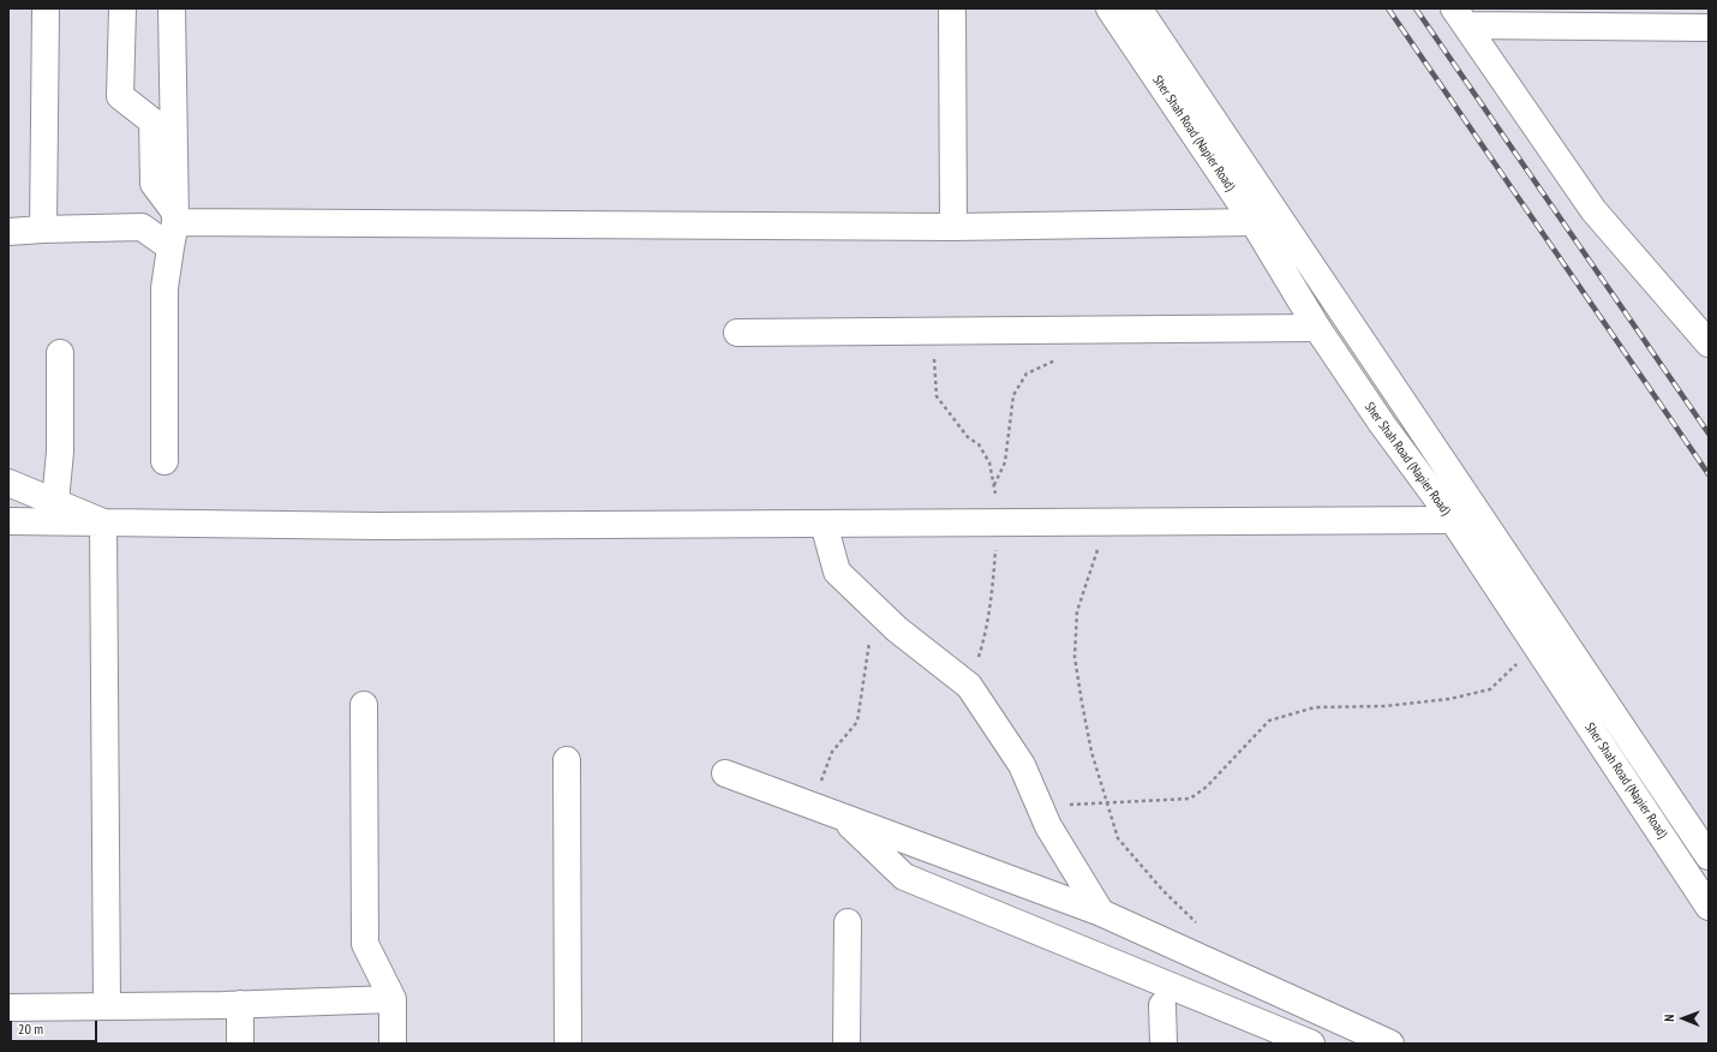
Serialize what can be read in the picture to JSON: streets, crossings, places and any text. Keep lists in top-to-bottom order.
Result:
{
  "streets": {
    "street": ["Sher Shah Road (Napier Road)"]
  },
  "scale_bar": "20 m",
  "north": "left"
}
